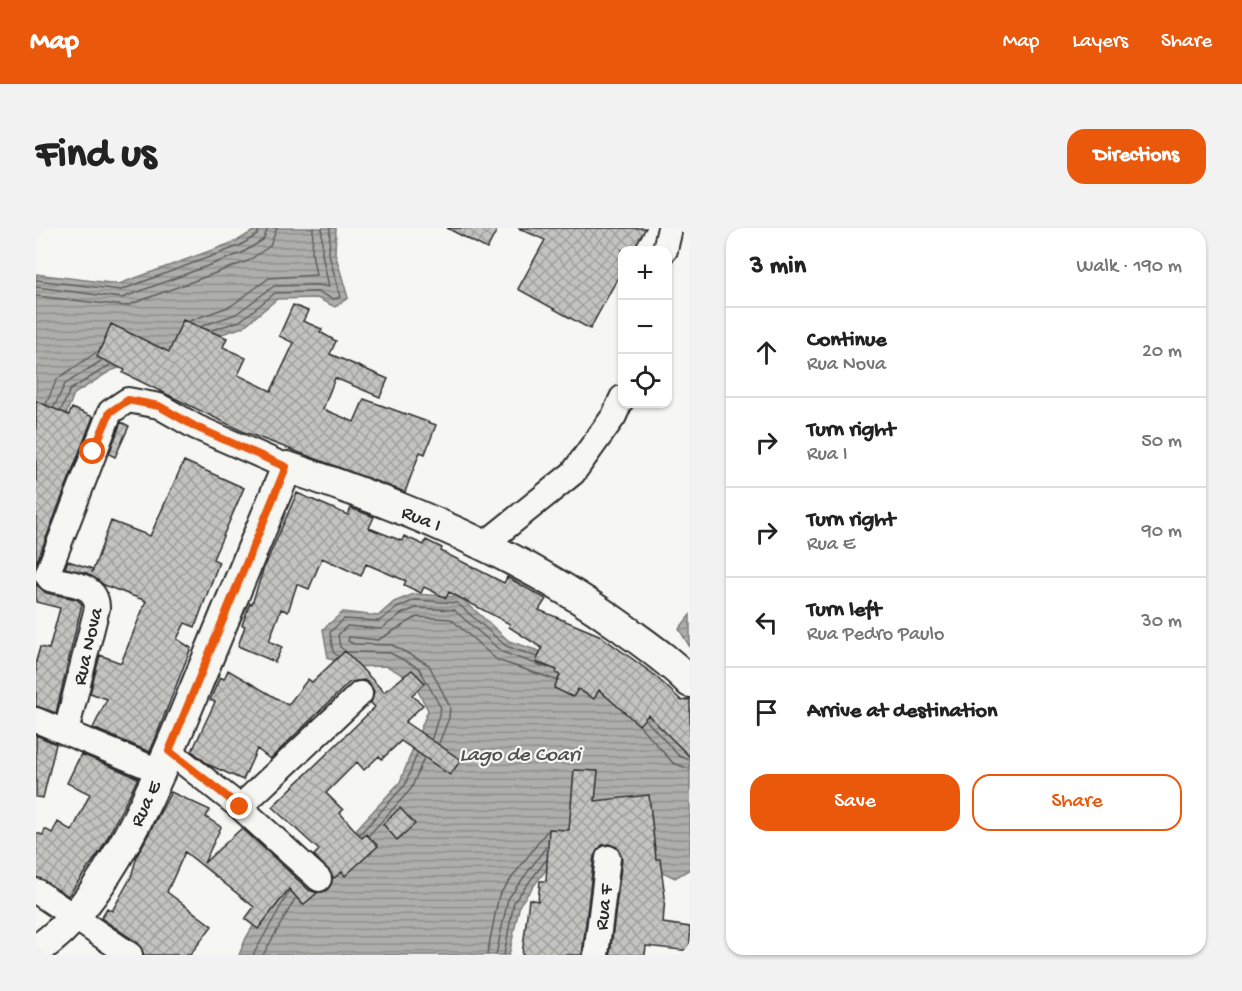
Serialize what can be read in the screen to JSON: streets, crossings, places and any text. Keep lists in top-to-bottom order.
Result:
{
  "streets": {
    "street": [
      "Rua I",
      "Rua Nova",
      "Rua E",
      "Rua F"
    ]
  },
  "crossings": [
    ["Rua I", "Rua Nova"],
    ["Rua I", "Rua E"]
  ],
  "water": ["Lago de Coari"],
  "page": {
    "header": "Map",
    "nav": ["Map", "Layers", "Share"],
    "buttons": [
      "Directions",
      ["Save", "Share"]
    ],
    "title": "Find us",
    "heading": ["3 min", "Walk · 190 m"],
    "map_buttons": ["+", "−"],
    "list": [
      ["Continue", "Rua Nova", "20 m"],
      ["Turn right", "Rua I", "50 m"],
      ["Turn right", "Rua E", "90 m"],
      ["Turn left", "Rua Pedro Paulo", "30 m"],
      "Arrive at destination"
    ]
  }
}
